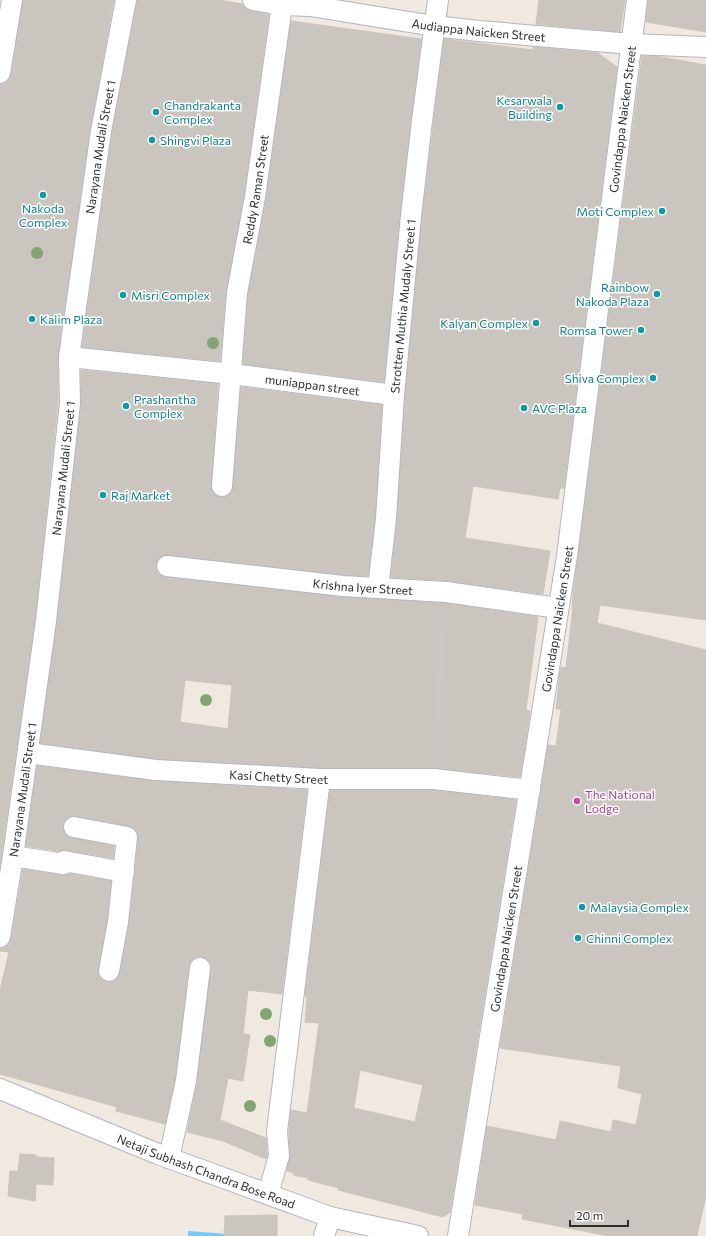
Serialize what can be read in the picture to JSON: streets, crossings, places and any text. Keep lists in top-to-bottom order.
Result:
{
  "streets": {
    "street": [
      "Audiappa Naicken Street",
      "Govindappa Naicken Street",
      "Narayana Mudali Street 1",
      "Reddy Raman Street",
      "Strotten Muthia Mudaly Street 1",
      "muniappan street",
      "Krishna Iyer Street",
      "Kasi Chetty Street",
      "Netaji Subhash Chandra Bose Road"
    ]
  },
  "crossings": [
    ["Audiappa Naicken Street", "Govindappa Naicken Street"],
    ["Audiappa Naicken Street", "Reddy Raman Street"],
    ["Audiappa Naicken Street", "Strotten Muthia Mudaly Street 1"],
    ["Govindappa Naicken Street", "Krishna Iyer Street"],
    ["Govindappa Naicken Street", "Kasi Chetty Street"],
    ["Narayana Mudali Street 1", "muniappan street"],
    ["Narayana Mudali Street 1", "Kasi Chetty Street"],
    ["Reddy Raman Street", "muniappan street"],
    ["Strotten Muthia Mudaly Street 1", "muniappan street"],
    ["Strotten Muthia Mudaly Street 1", "Krishna Iyer Street"]
  ],
  "places": [
    "Kesarwala Building",
    "Chandrakanta Complex",
    "Shingvi Plaza",
    "Nakoda Complex",
    "Moti Complex",
    "Rainbow Nakoda Plaza",
    "Misri Complex",
    "Kalim Plaza",
    "Kalyan Complex",
    "Romsa Tower",
    "Shiva Complex",
    "Prashantha Complex",
    "AVC Plaza",
    "Raj Market",
    "The National Lodge",
    "Malaysia Complex",
    "Chinni Complex"
  ],
  "scale_bar": "20 m"
}
